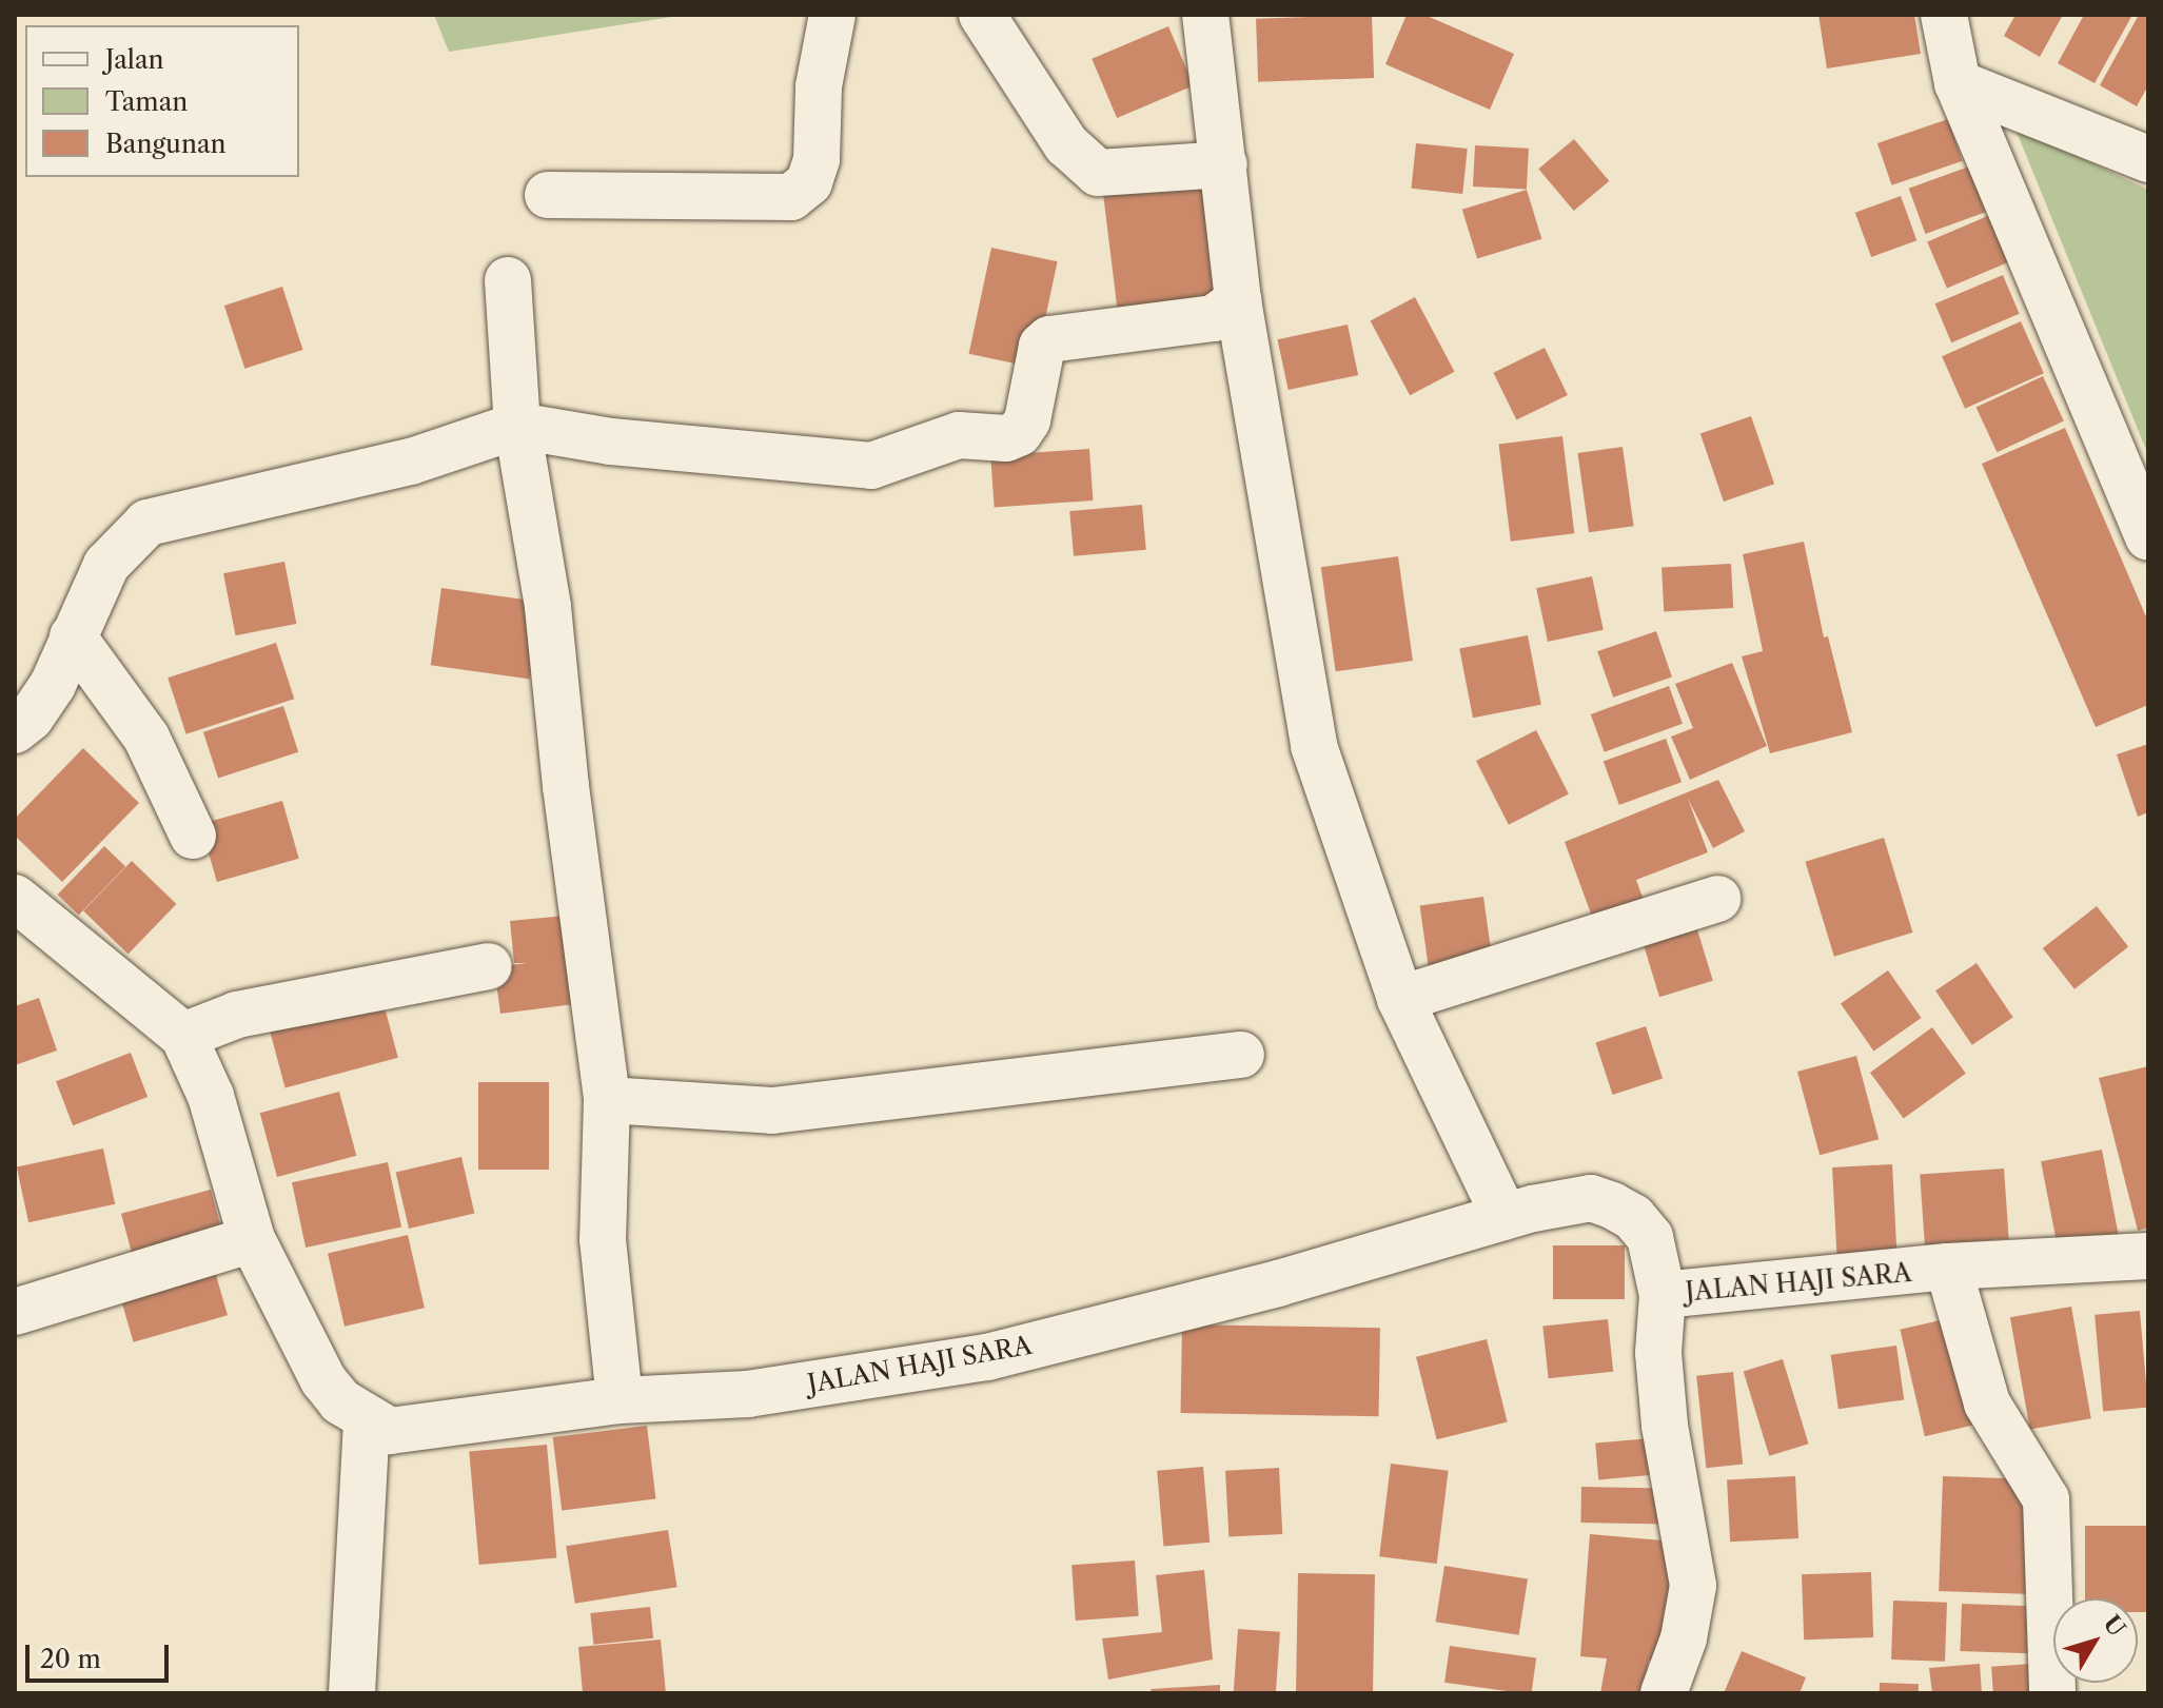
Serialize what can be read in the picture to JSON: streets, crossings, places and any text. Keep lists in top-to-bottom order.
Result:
{
  "streets": {
    "street": ["JALAN HAJI SARA"]
  },
  "legend": ["Jalan", "Taman", "Bangunan"],
  "scale_bar": "20 m",
  "north": "top right"
}
